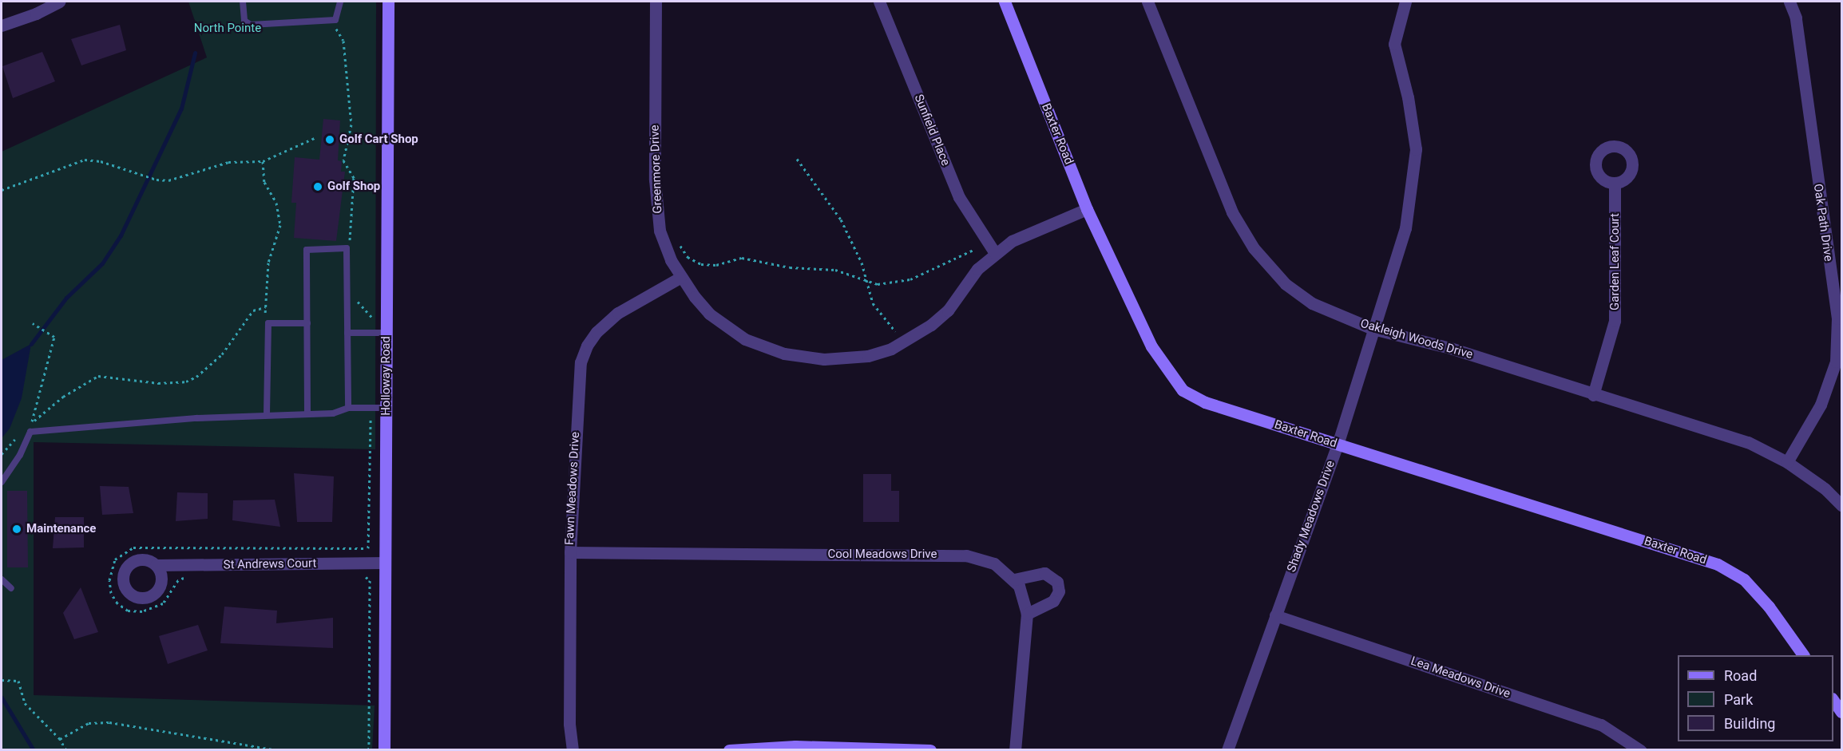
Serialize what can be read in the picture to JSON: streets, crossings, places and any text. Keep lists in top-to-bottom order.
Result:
{
  "streets": {
    "main road": ["Baxter Road", "Holloway Road"],
    "street": [
      "Sunfield Place",
      "Greenmore Drive",
      "Oak Path Drive",
      "Garden Leaf Court",
      "Oakleigh Woods Drive",
      "Fawn Meadows Drive",
      "Shady Meadows Drive",
      "Cool Meadows Drive",
      "St Andrews Court",
      "Lea Meadows Drive"
    ]
  },
  "crossings": [
    ["Sunfield Place", "Greenmore Drive"],
    ["Baxter Road", "Greenmore Drive"],
    ["Baxter Road", "Shady Meadows Drive"],
    ["Greenmore Drive", "Fawn Meadows Drive"],
    ["Oak Path Drive", "Oakleigh Woods Drive"],
    ["Garden Leaf Court", "Oakleigh Woods Drive"],
    ["Oakleigh Woods Drive", "Shady Meadows Drive"],
    ["Holloway Road", "St Andrews Court"],
    ["Fawn Meadows Drive", "Cool Meadows Drive"],
    ["Shady Meadows Drive", "Lea Meadows Drive"]
  ],
  "parks": ["North Pointe"],
  "places": ["Golf Cart Shop", "Golf Shop", "Maintenance"],
  "legend": ["Road", "Park", "Building"]
}
